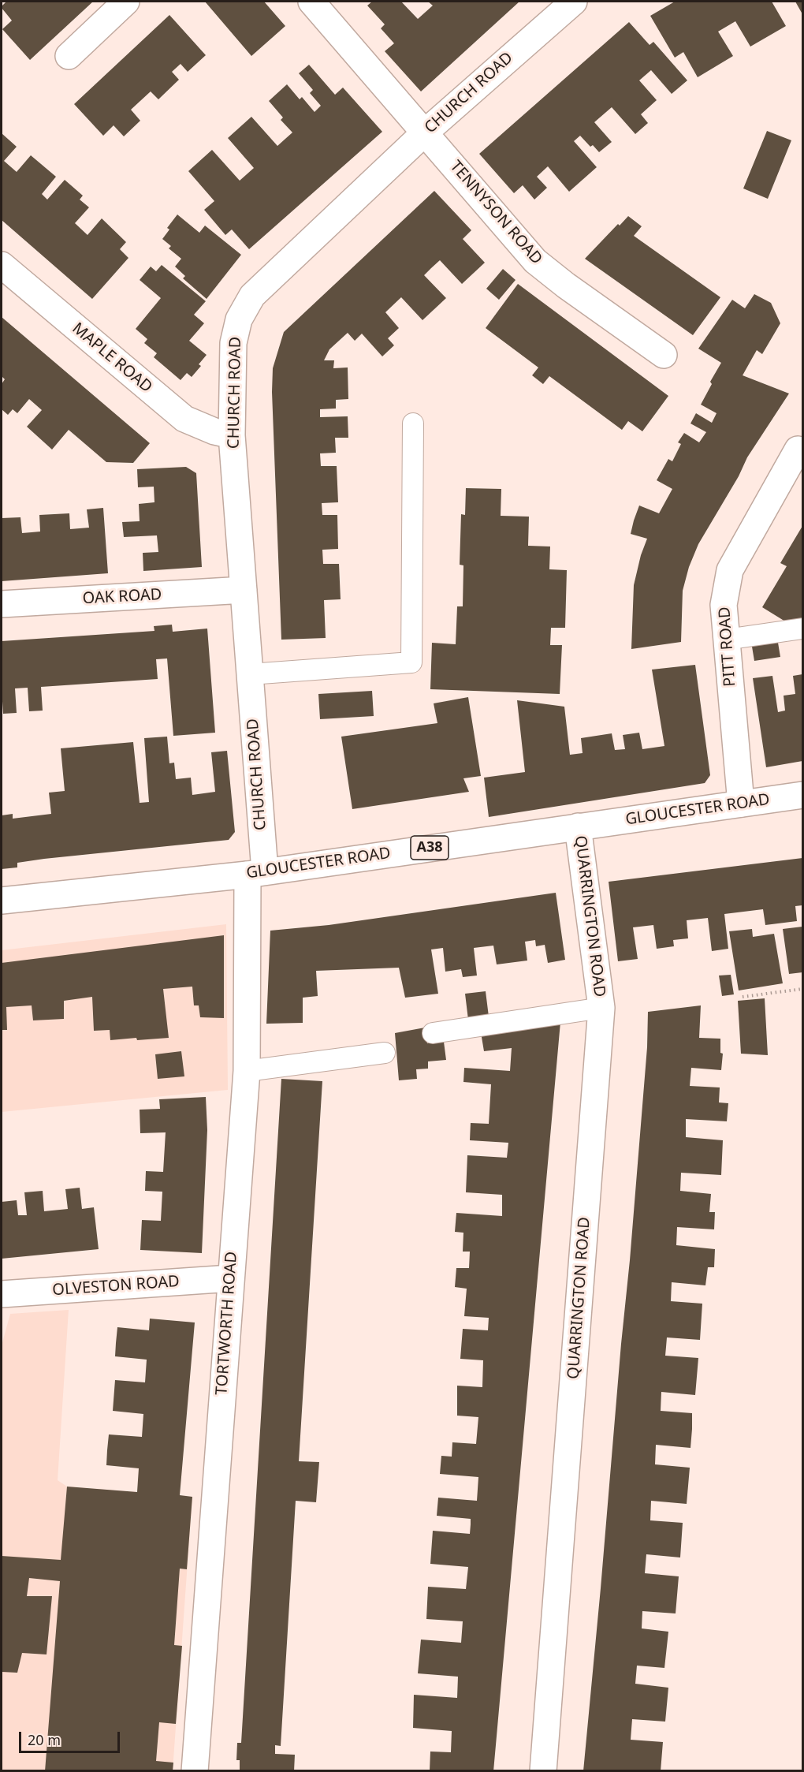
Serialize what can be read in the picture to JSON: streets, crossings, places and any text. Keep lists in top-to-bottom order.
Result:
{
  "streets": {
    "street": [
      "CHURCH ROAD",
      "TENNYSON ROAD",
      "MAPLE ROAD",
      "OAK ROAD",
      "PITT ROAD",
      "GLOUCESTER ROAD",
      "A38",
      "QUARRINGTON ROAD",
      "OLVESTON ROAD",
      "TORTWORTH ROAD"
    ]
  },
  "crossings": [
    ["CHURCH ROAD", "TENNYSON ROAD"],
    ["CHURCH ROAD", "MAPLE ROAD"],
    ["CHURCH ROAD", "OAK ROAD"],
    ["CHURCH ROAD", "GLOUCESTER ROAD"],
    ["CHURCH ROAD", "TORTWORTH ROAD"],
    ["PITT ROAD", "GLOUCESTER ROAD"],
    ["GLOUCESTER ROAD", "QUARRINGTON ROAD"],
    ["GLOUCESTER ROAD", "TORTWORTH ROAD"],
    ["OLVESTON ROAD", "TORTWORTH ROAD"]
  ],
  "scale_bar": "20 m"
}
